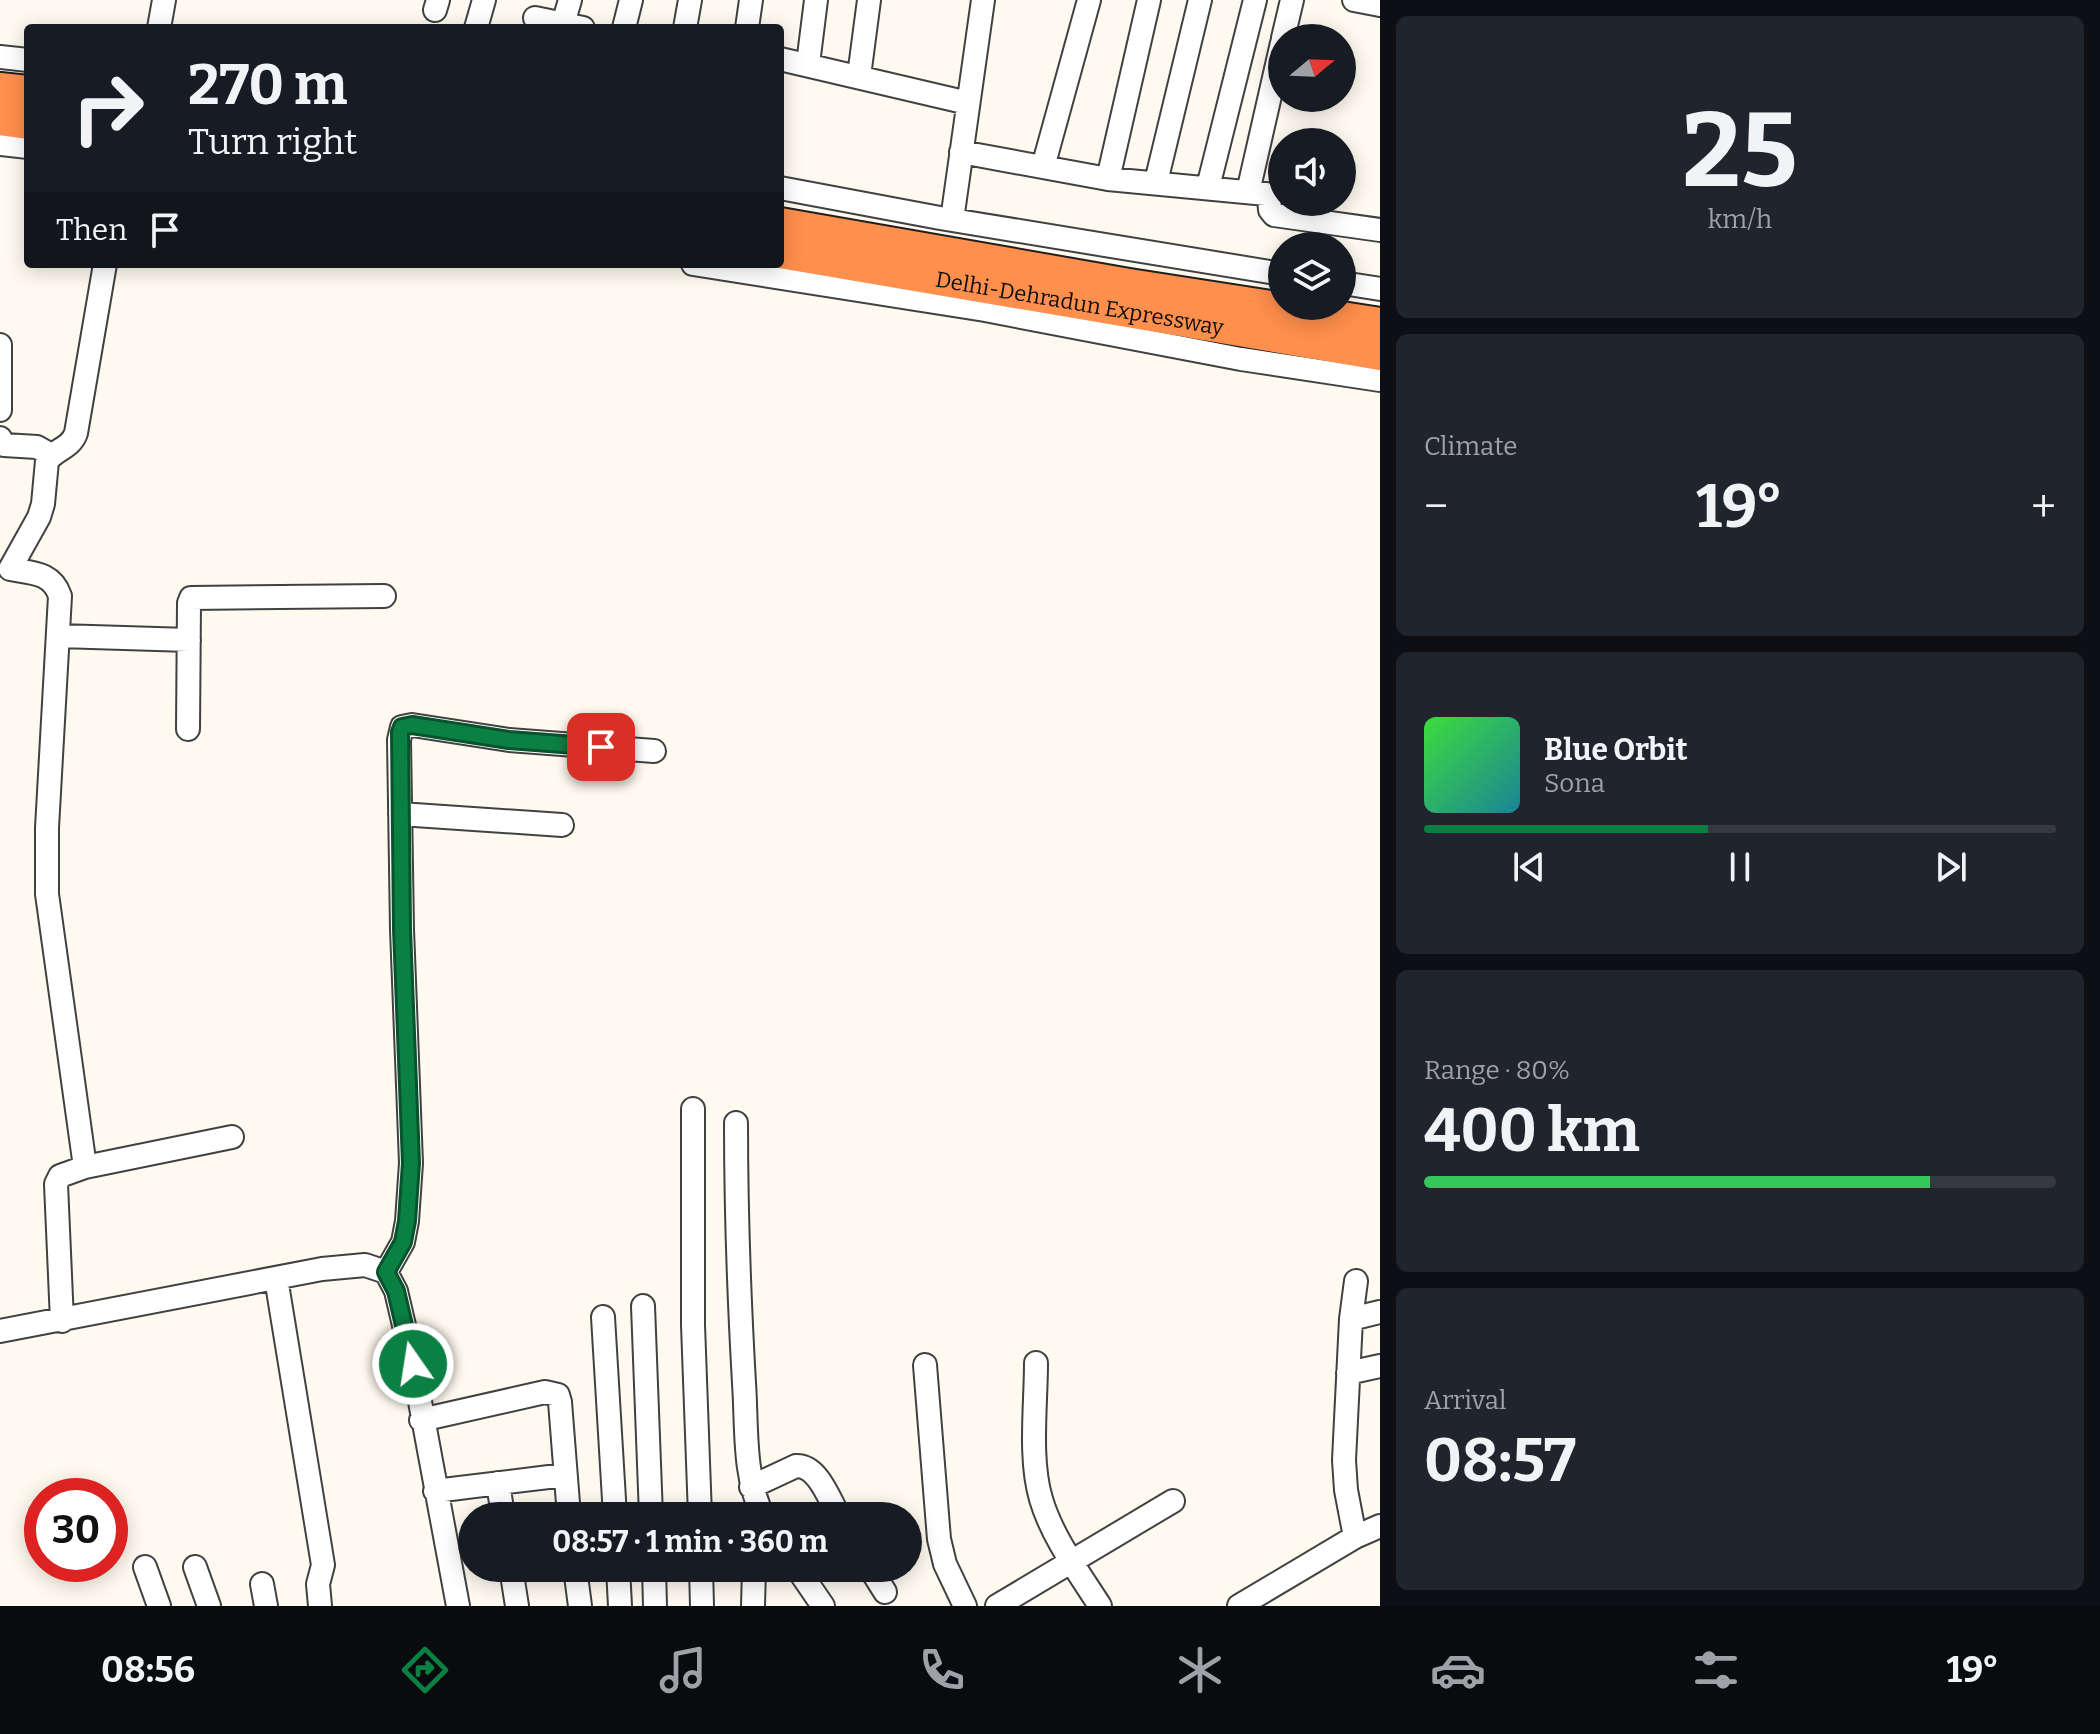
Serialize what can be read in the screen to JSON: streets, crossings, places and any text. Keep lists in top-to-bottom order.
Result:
{
  "streets": {
    "highway": ["Delhi-Dehradun Expressway"]
  },
  "north": "right",
  "page": {
    "tile": [
      ["25", "km/h"],
      "Climate",
      ["Range · 80%", "400 km"],
      ["Arrival", "08:57"]
    ],
    "turn": ["270 m", "Turn right"],
    "then": "Then",
    "heat": ["−", "19°", "+"],
    "song": ["Blue Orbit", "Sona"],
    "limit": "30",
    "trip": "08:57 · 1 min · 360 m",
    "tabs": ["08:56", "19°"]
  }
}
